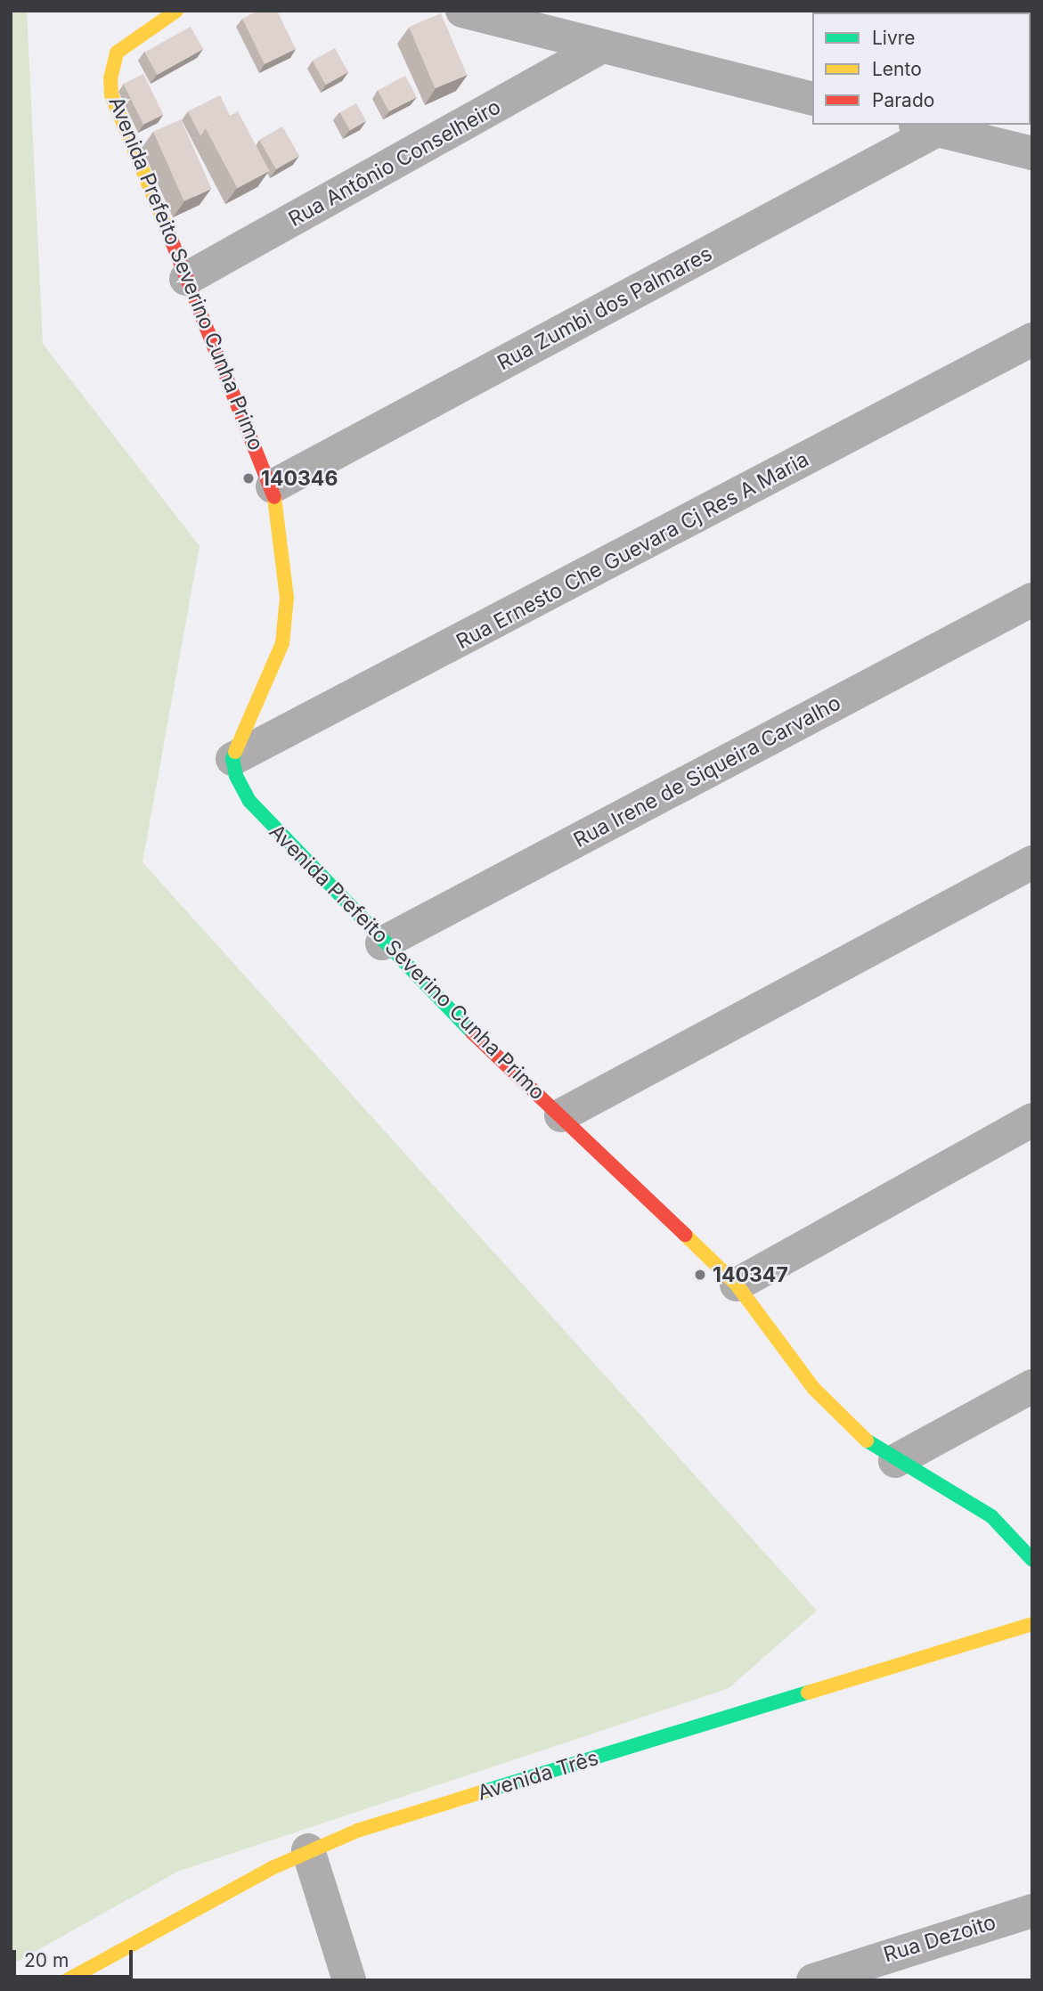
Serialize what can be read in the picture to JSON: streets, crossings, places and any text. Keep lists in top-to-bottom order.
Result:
{
  "streets": {
    "street": [
      "Rua Antônio Conselheiro",
      "Avenida Prefeito Severino Cunha Primo",
      "Rua Zumbi dos Palmares",
      "Rua Ernesto Che Guevara Cj Res A Maria",
      "Rua Irene de Siqueira Carvalho",
      "Avenida Três",
      "Rua Dezoito"
    ]
  },
  "crossings": [
    ["Rua Antônio Conselheiro", "Avenida Prefeito Severino Cunha Primo"],
    ["Avenida Prefeito Severino Cunha Primo", "Rua Zumbi dos Palmares"],
    ["Avenida Prefeito Severino Cunha Primo", "Rua Ernesto Che Guevara Cj Res A Maria"],
    ["Avenida Prefeito Severino Cunha Primo", "Rua Irene de Siqueira Carvalho"]
  ],
  "places": ["140346", "140347"],
  "legend": ["Livre", "Lento", "Parado"],
  "scale_bar": "20 m"
}
